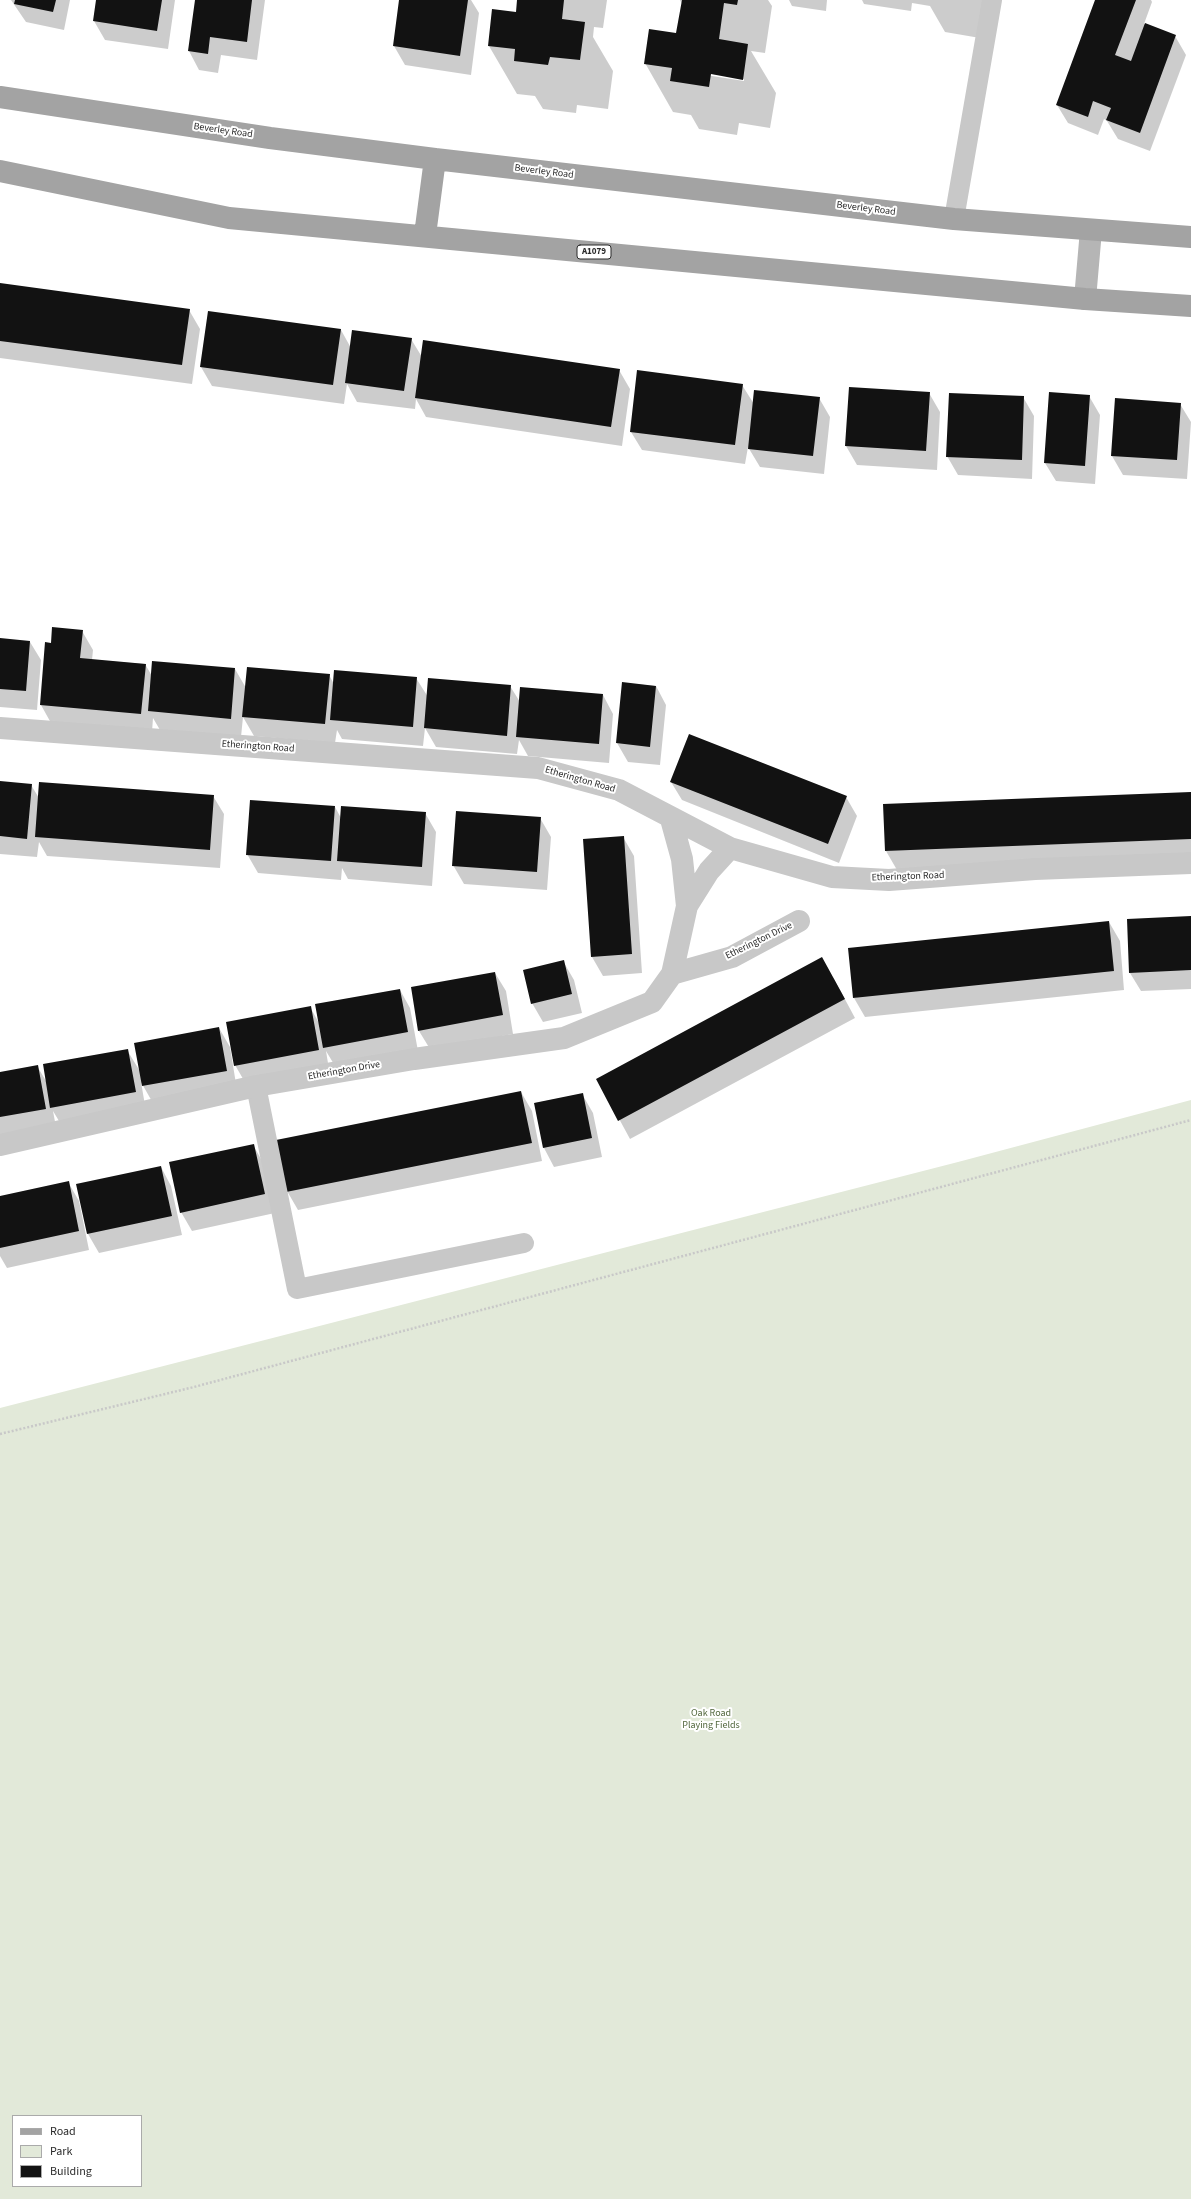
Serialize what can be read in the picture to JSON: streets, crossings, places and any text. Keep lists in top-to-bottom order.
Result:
{
  "streets": {
    "main road": ["Beverley Road", "A1079"],
    "street": ["Etherington Road", "Etherington Drive"]
  },
  "crossings": [
    ["Etherington Road", "Etherington Drive"]
  ],
  "parks": ["Oak Road Playing Fields"],
  "legend": ["Road", "Park", "Building"]
}
